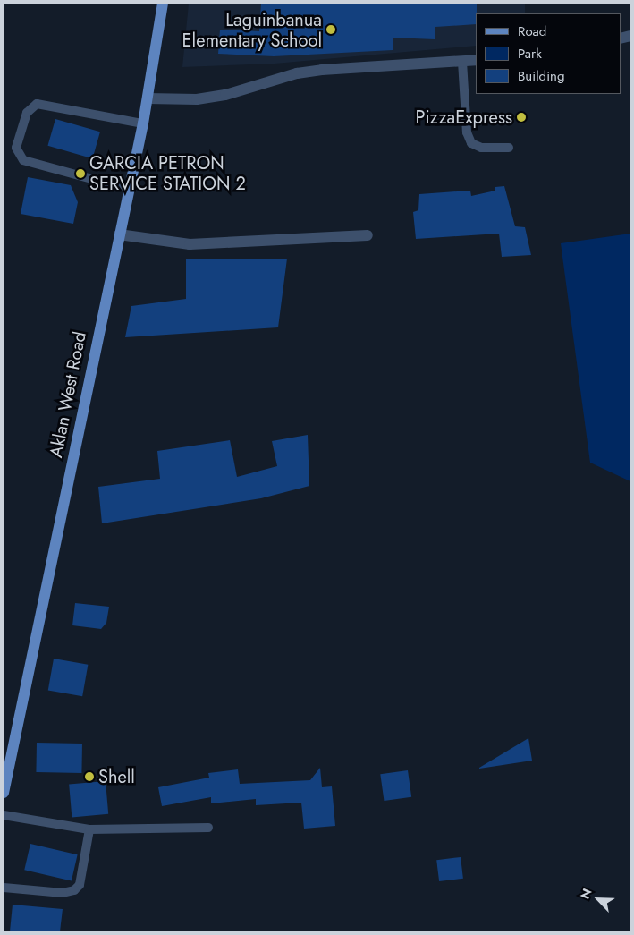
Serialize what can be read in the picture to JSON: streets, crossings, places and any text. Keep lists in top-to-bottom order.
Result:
{
  "streets": {
    "main road": ["Aklan West Road"]
  },
  "places": [
    "Laguinbanua Elementary School",
    "PizzaExpress",
    "GARCIA PETRON SERVICE STATION 2",
    "Shell"
  ],
  "legend": ["Road", "Park", "Building"],
  "north": "top left"
}
